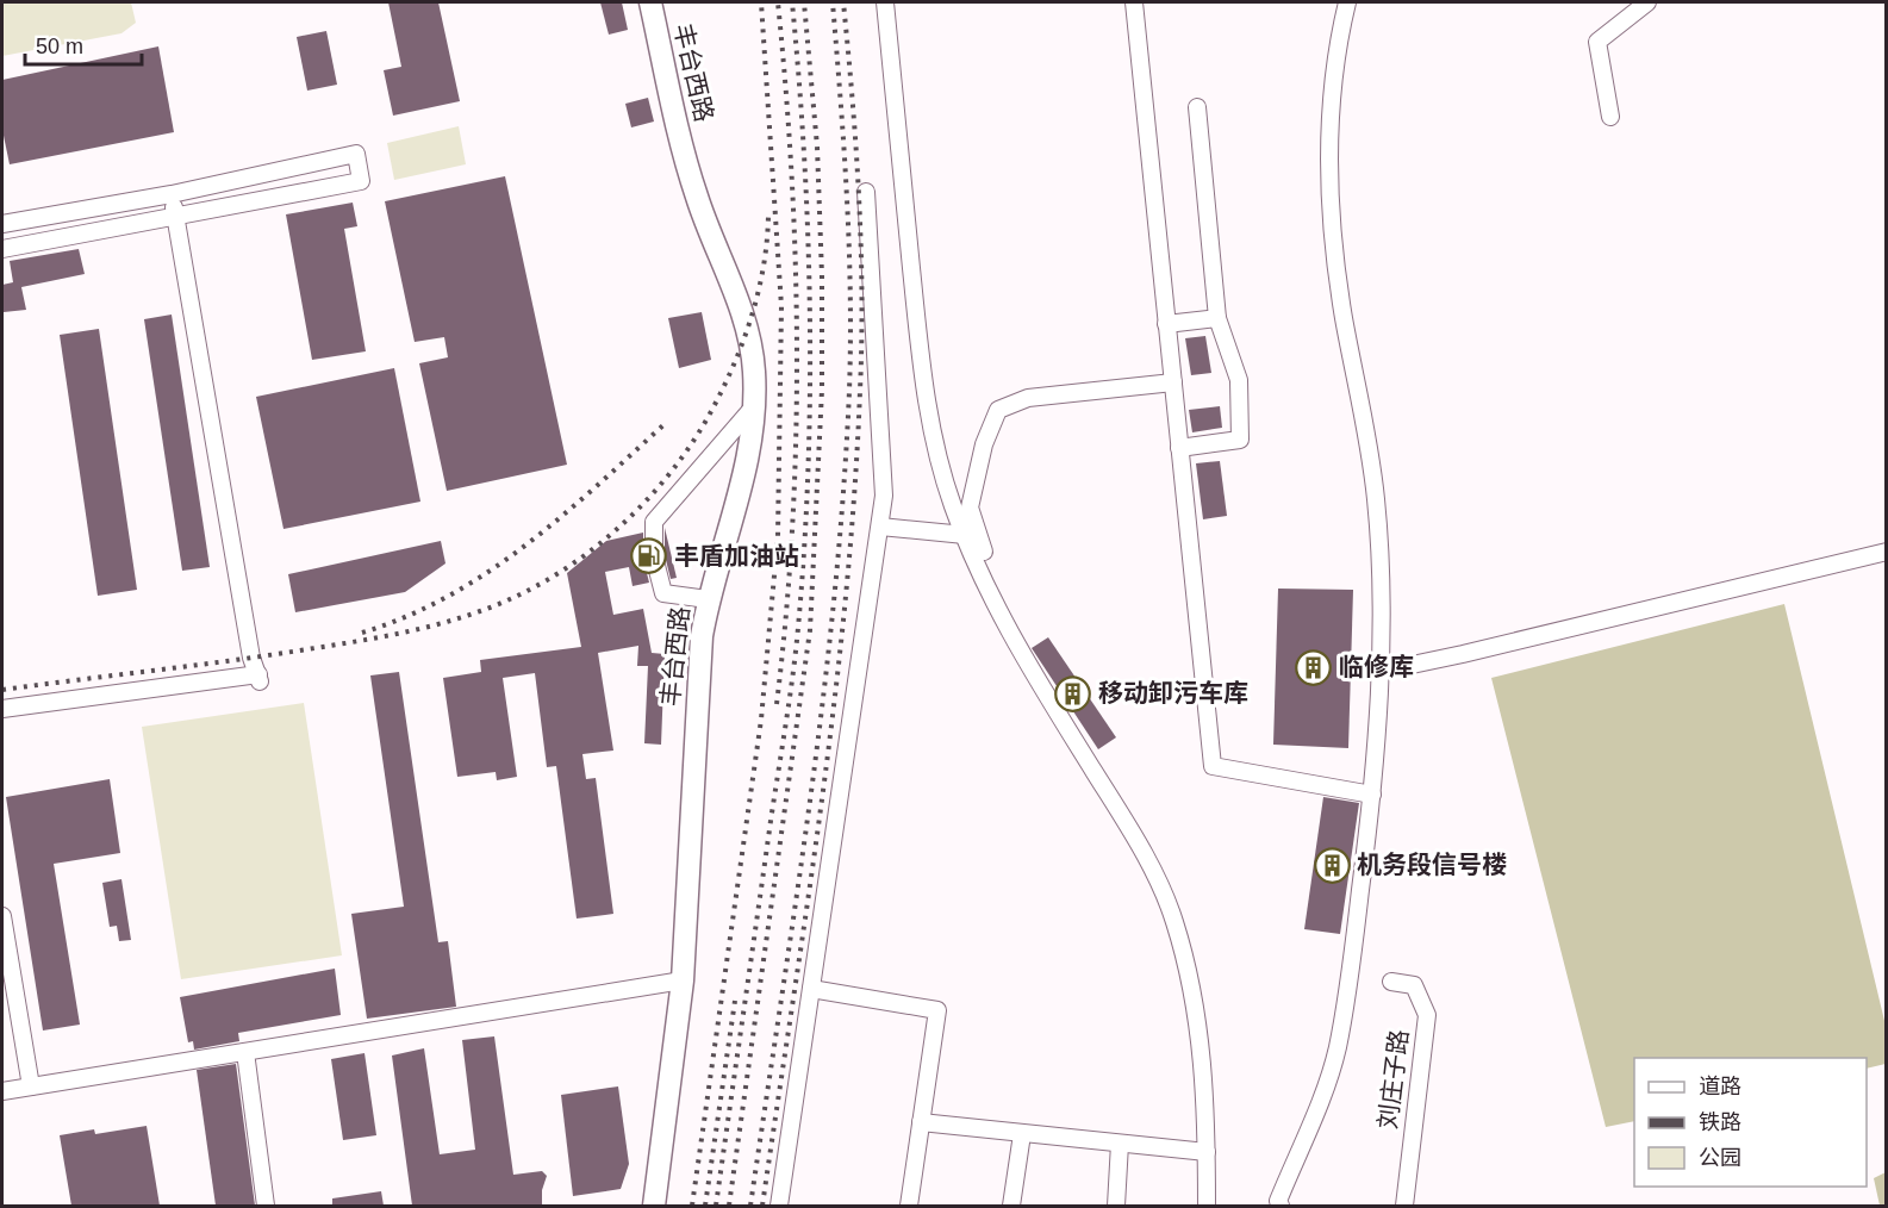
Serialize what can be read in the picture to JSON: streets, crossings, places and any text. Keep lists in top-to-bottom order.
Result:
{
  "streets": {
    "main road": ["丰台西路"],
    "street": ["刘庄子路"]
  },
  "places": {
    "fuel station": ["丰盾加油站"],
    "building": ["临修库", "移动卸污车库", "机务段信号楼"]
  },
  "legend": ["道路", "铁路", "公园"],
  "scale_bar": "50 m"
}
